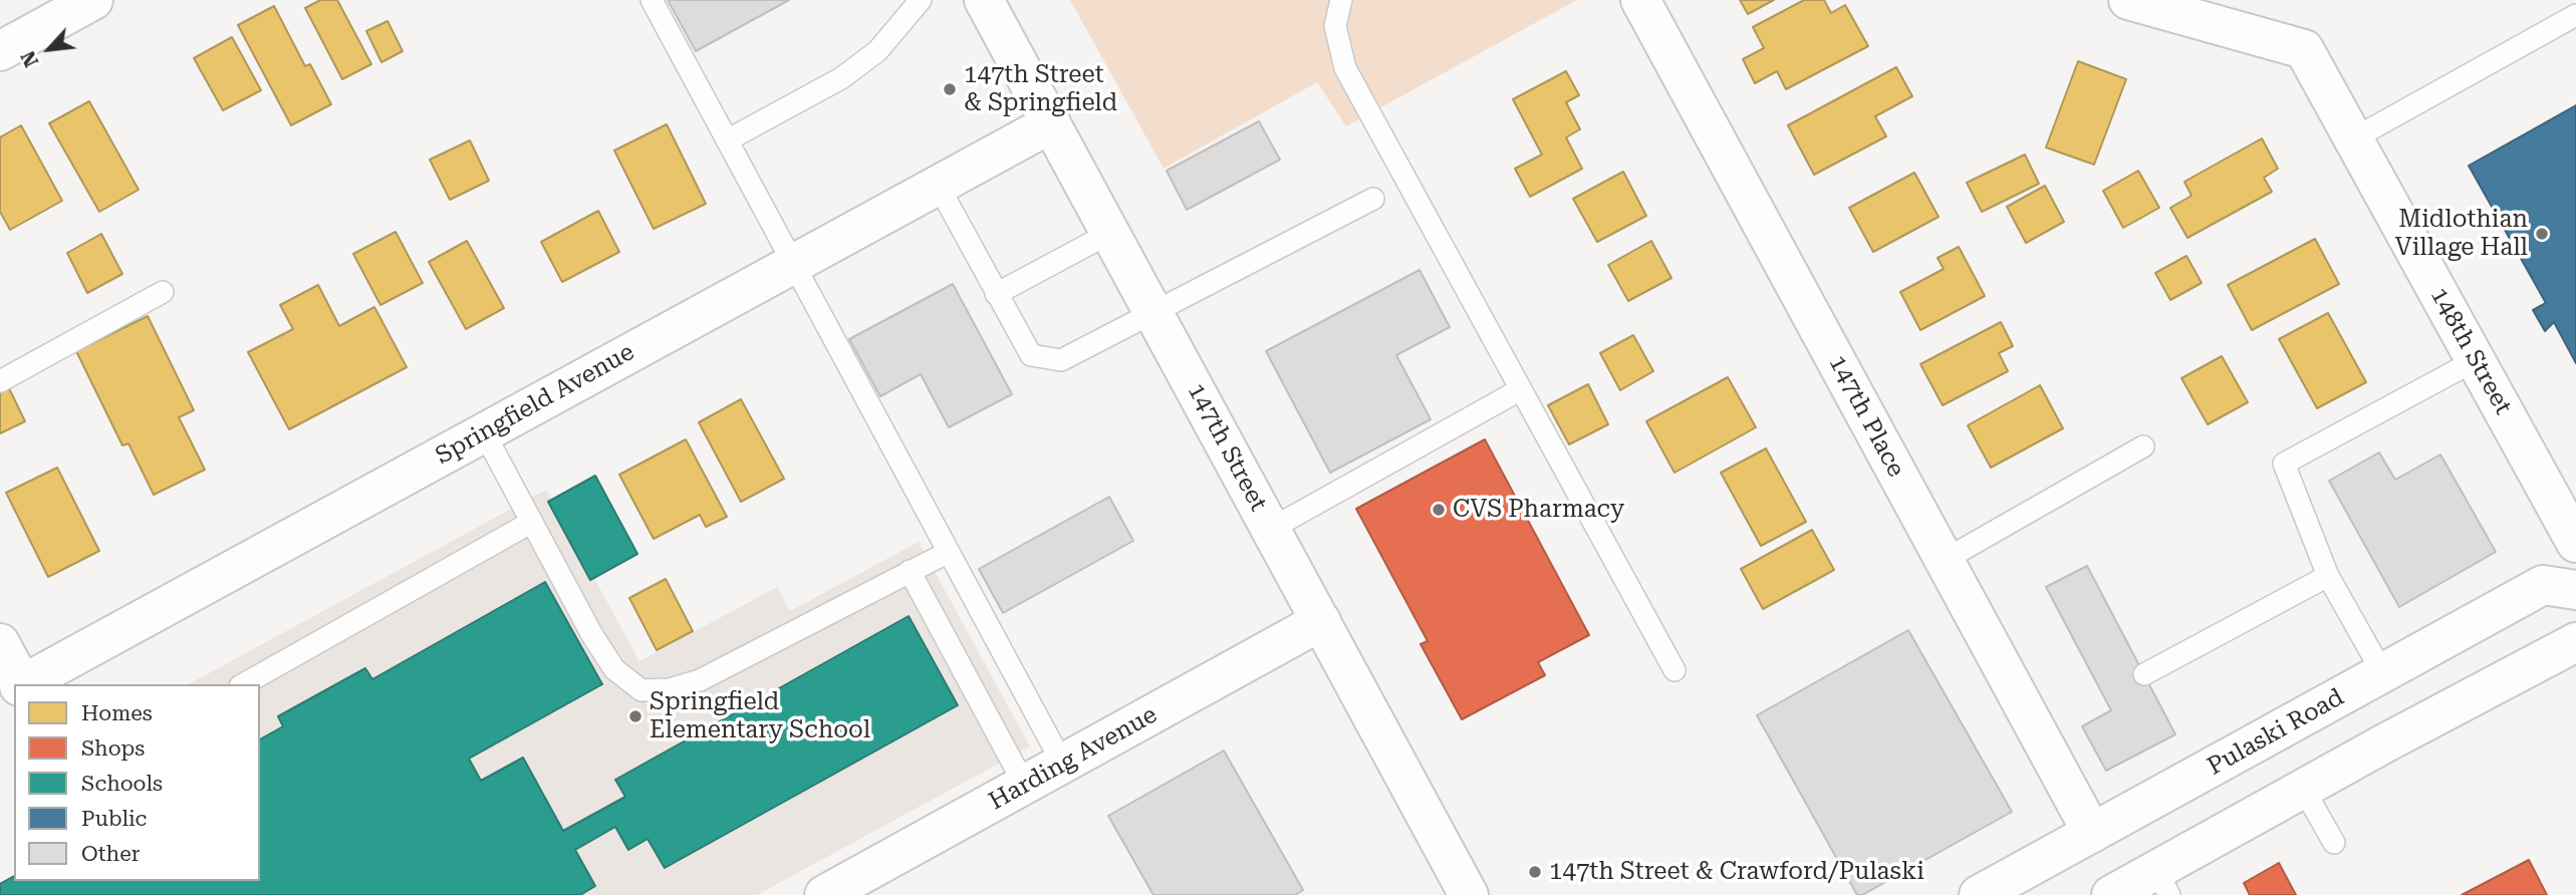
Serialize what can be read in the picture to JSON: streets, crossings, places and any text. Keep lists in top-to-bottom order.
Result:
{
  "streets": {
    "street": [
      "148th Street",
      "Springfield Avenue",
      "147th Place",
      "147th Street",
      "Pulaski Road",
      "Harding Avenue"
    ]
  },
  "crossings": [
    ["Springfield Avenue", "147th Street"],
    ["147th Place", "Pulaski Road"],
    ["147th Street", "Harding Avenue"]
  ],
  "places": [
    "147th Street & Springfield",
    "Midlothian Village Hall",
    "CVS Pharmacy",
    "Springfield Elementary School",
    "147th Street & Crawford/Pulaski"
  ],
  "legend": [
    "Homes",
    "Shops",
    "Schools",
    "Public",
    "Other"
  ],
  "north": "bottom left"
}
